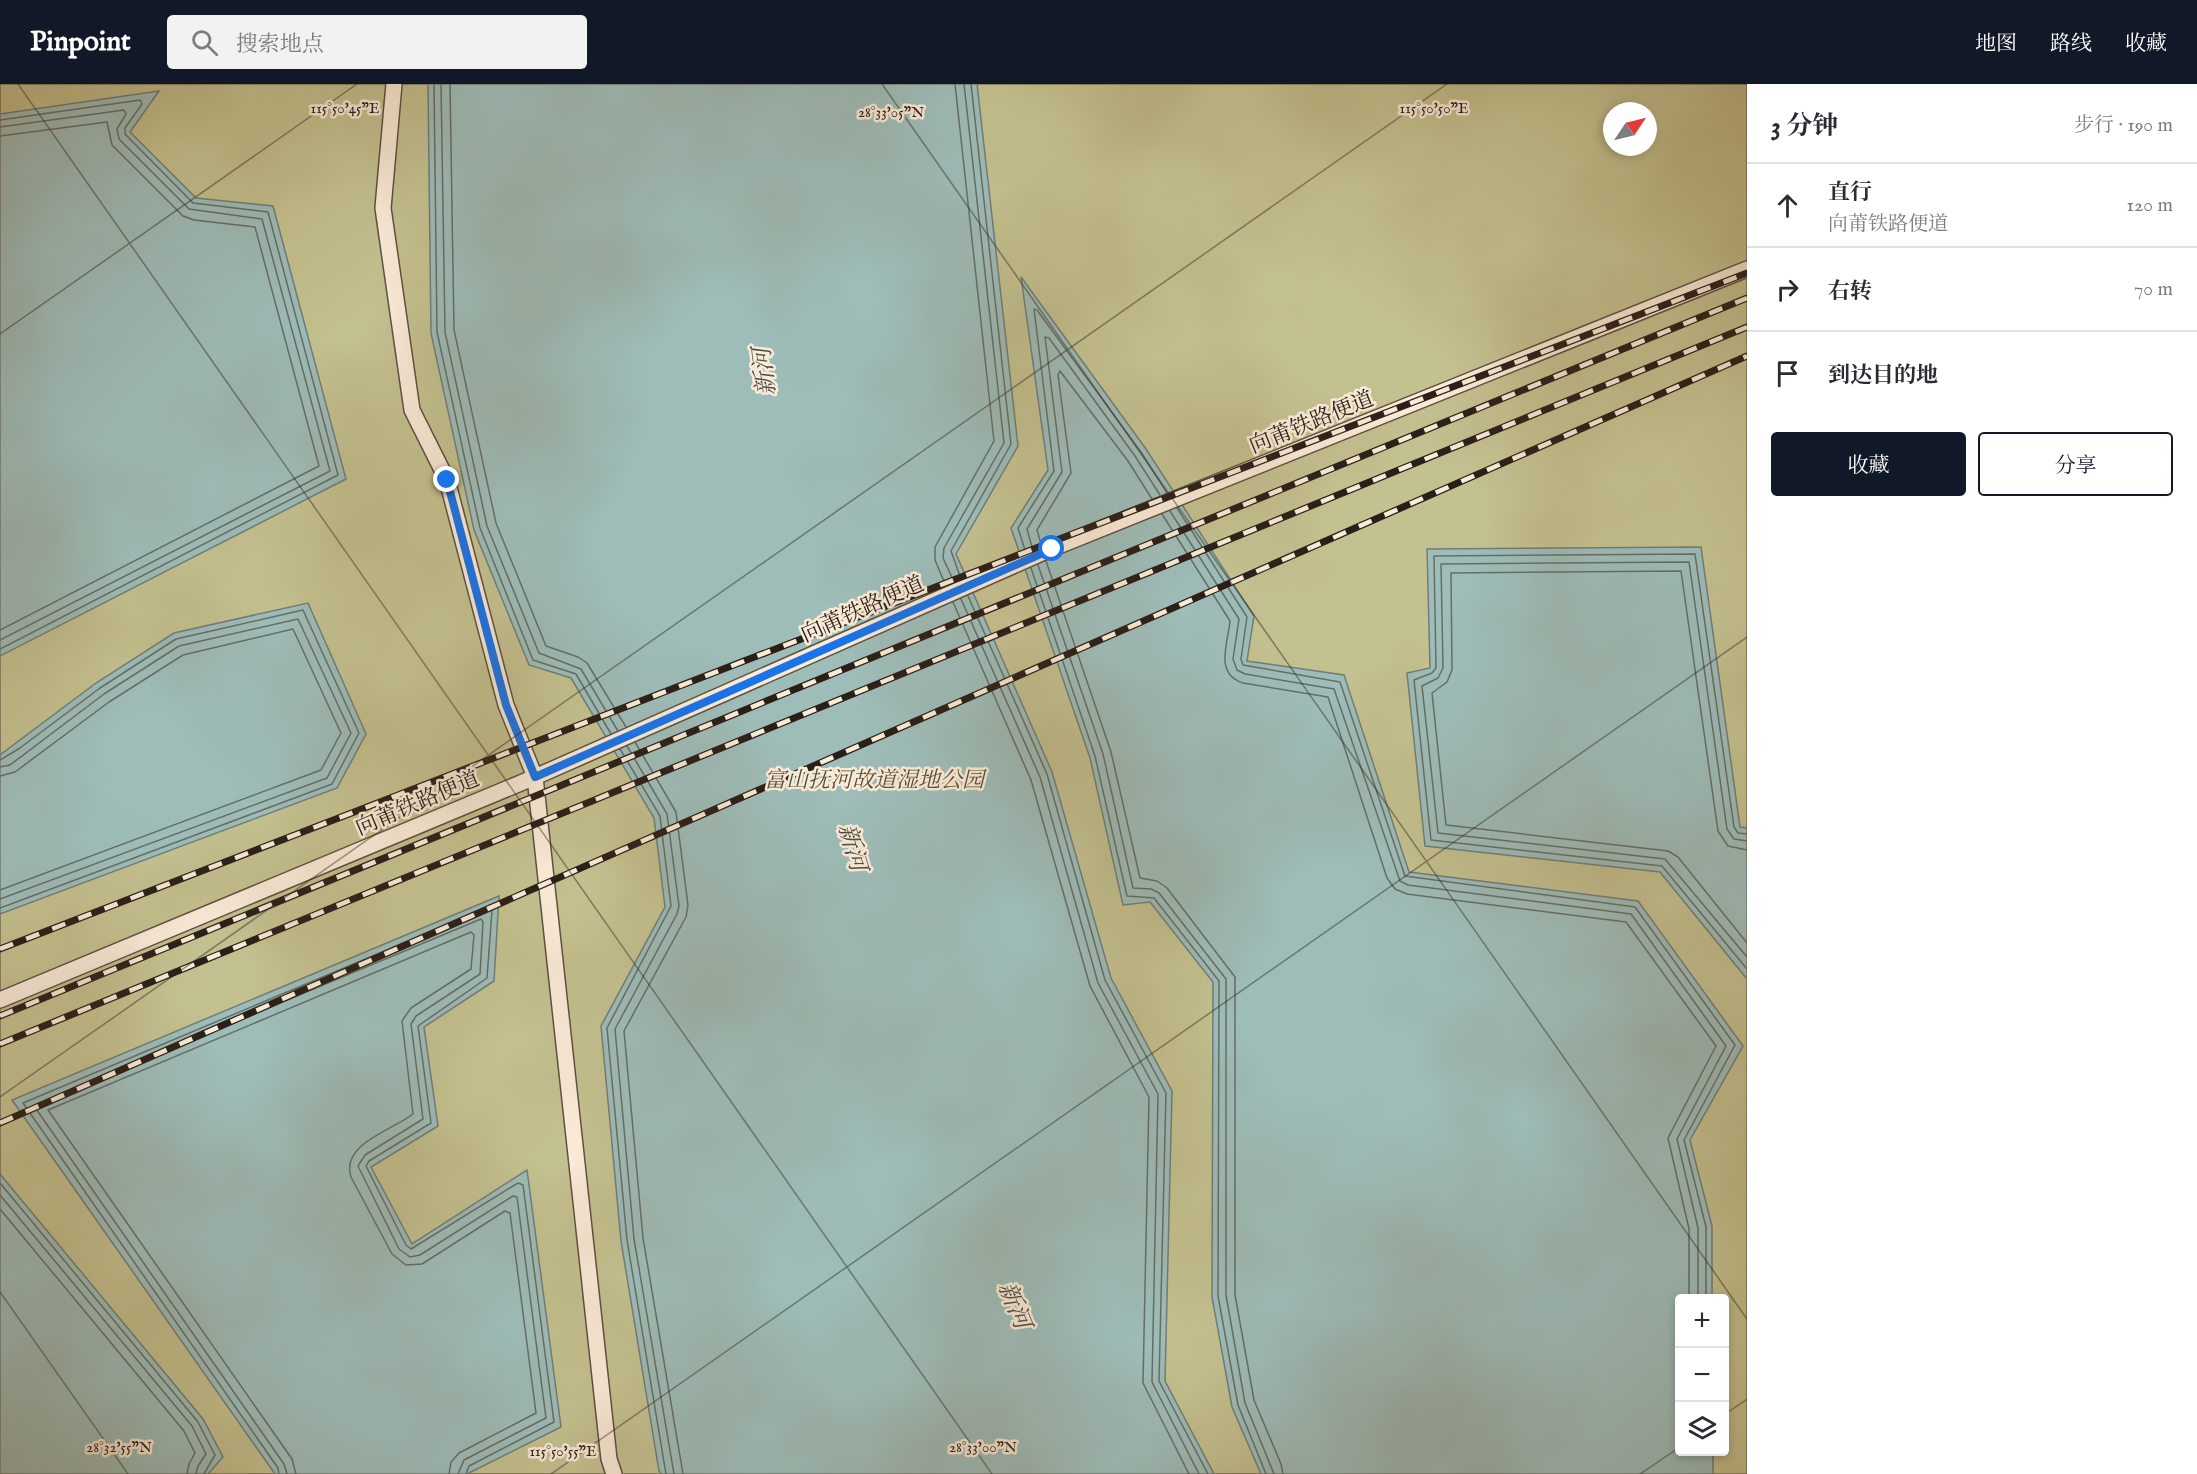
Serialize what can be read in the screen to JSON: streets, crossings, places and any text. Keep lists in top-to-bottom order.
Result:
{
  "streets": {
    "lane": ["向莆铁路便道"]
  },
  "water": ["新河"],
  "parks": ["富山抚河故道湿地公园"],
  "north": "top right",
  "page": {
    "header": "Pinpoint",
    "search": "搜索地点",
    "nav": ["地图", "路线", "收藏"],
    "heading": ["3 分钟", "步行 · 190 m"],
    "list": [
      ["直行", "向莆铁路便道", "120 m"],
      ["右转", "70 m"],
      "到达目的地"
    ],
    "buttons": ["收藏", "分享"],
    "map_buttons": ["+", "−"]
  },
  "coordinates": [
    "115°50'45\"E",
    "115°50'50\"E",
    "28°33'05\"N",
    "28°32'55\"N",
    "28°33'00\"N",
    "115°50'55\"E"
  ]
}
